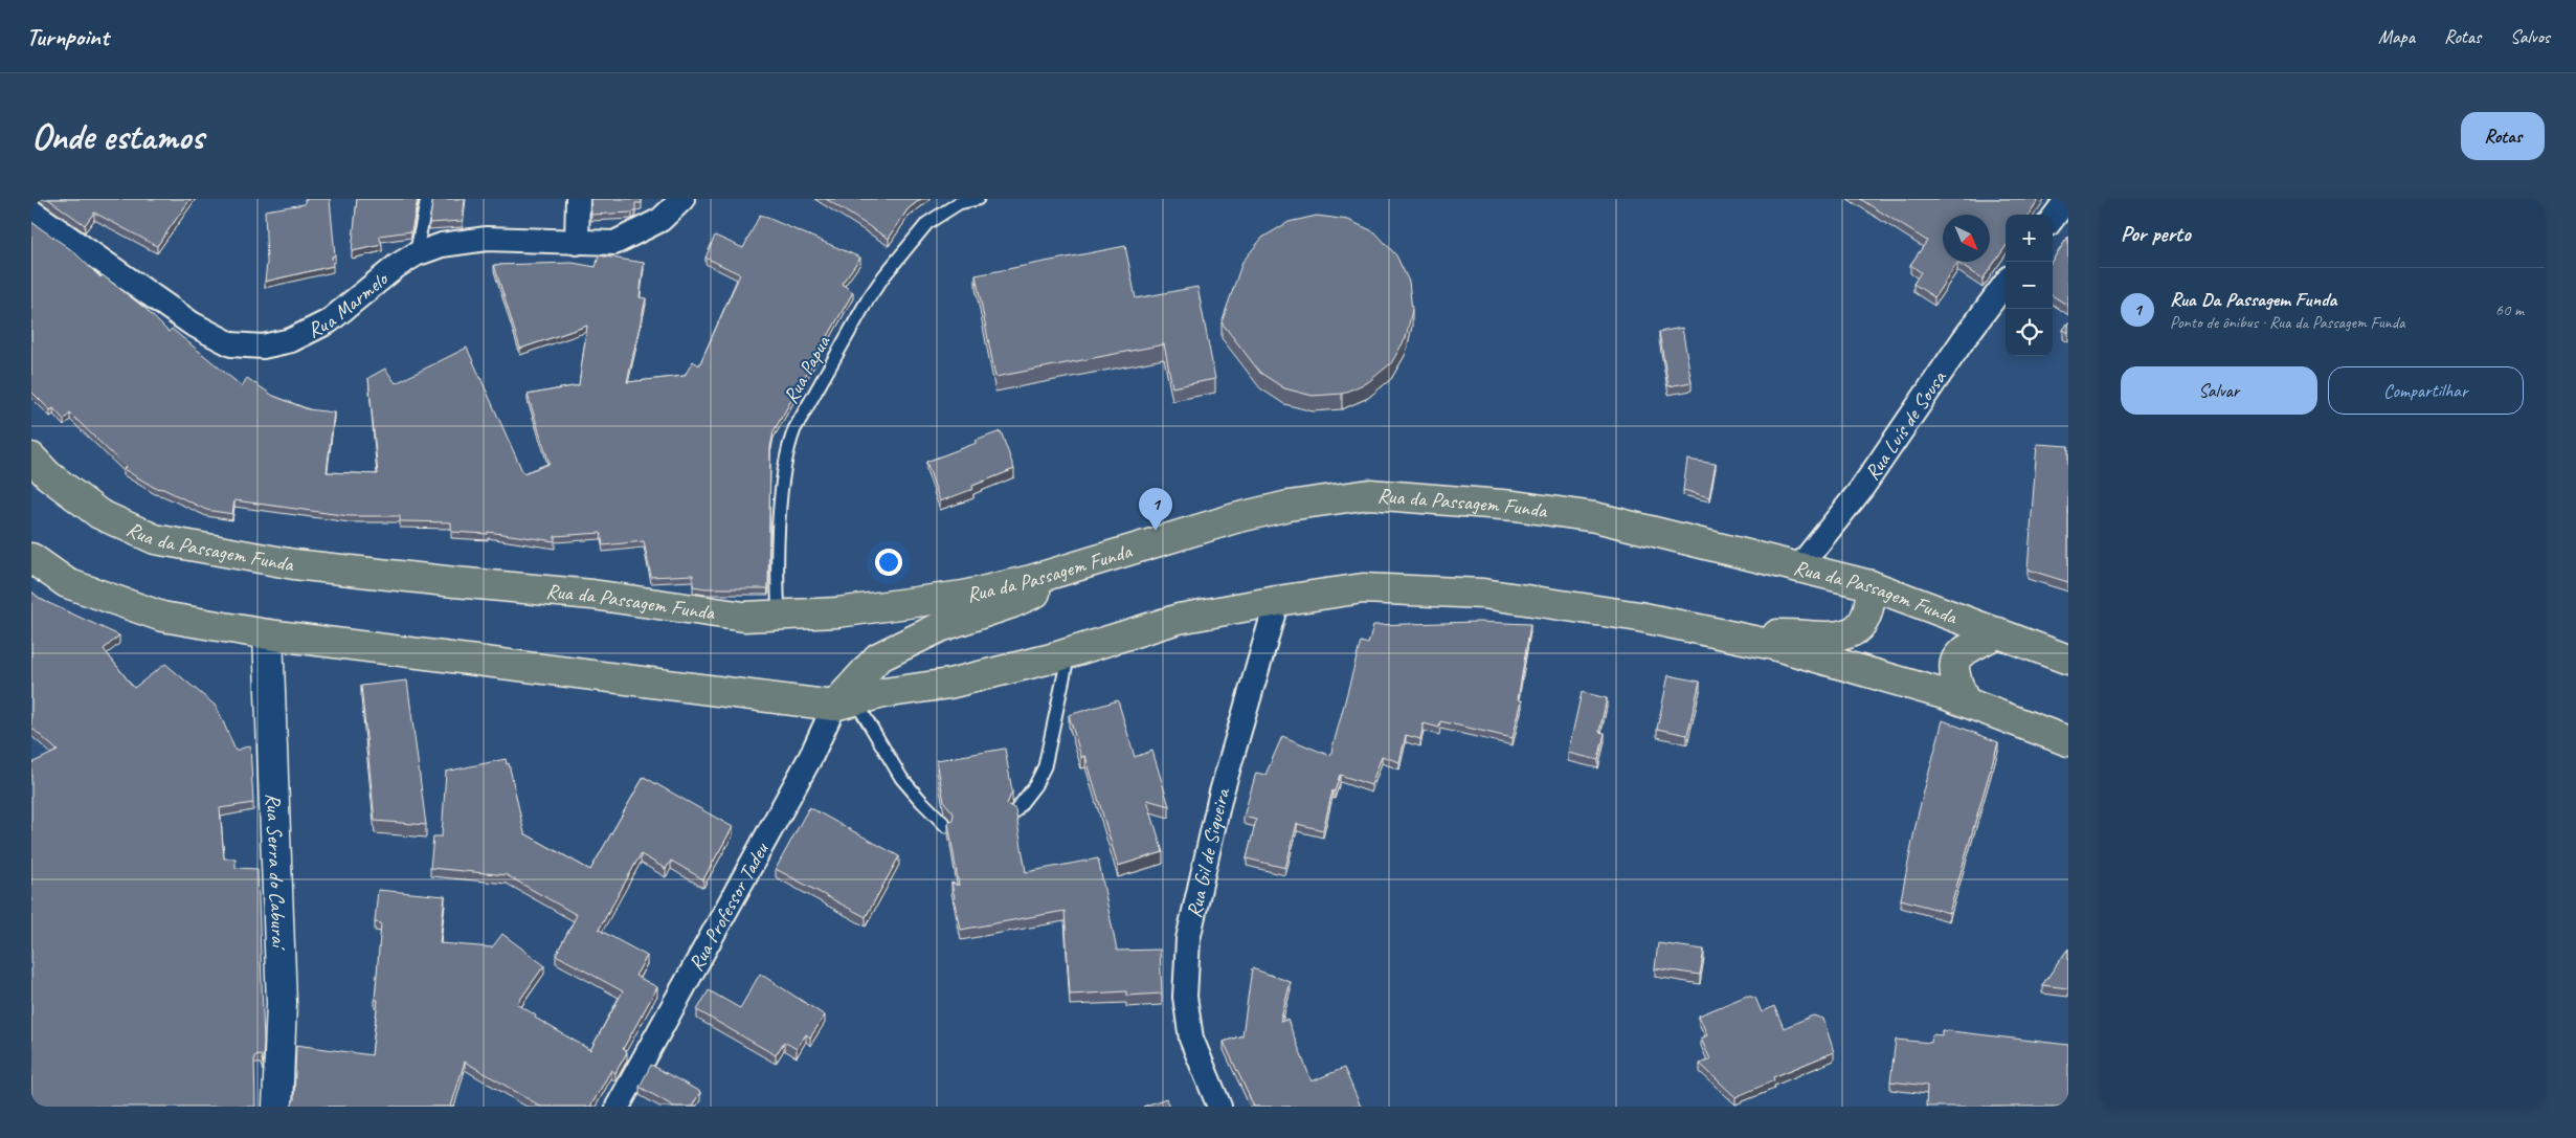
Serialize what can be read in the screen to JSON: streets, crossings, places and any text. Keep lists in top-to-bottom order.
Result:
{
  "streets": {
    "main road": ["Rua da Passagem Funda"],
    "street": [
      "Rua Marmelo",
      "Rua Luís de Sousa",
      "Rua Gil de Siqueira",
      "Rua Serra do Caburaí",
      "Rua Professor Tadeu"
    ],
    "lane": ["Rua Papua"]
  },
  "crossings": [
    ["Rua Papua", "Rua da Passagem Funda"],
    ["Rua Luís de Sousa", "Rua da Passagem Funda"]
  ],
  "north": "bottom right",
  "page": {
    "header": "Turnpoint",
    "nav": ["Mapa", "Rotas", "Salvos"],
    "buttons": [
      "Rotas",
      ["Salvar", "Compartilhar"]
    ],
    "title": "Onde estamos",
    "heading": "Por perto",
    "map_buttons": ["+", "−"],
    "list": [
      {
        "mark": "1",
        "name": "Rua Da Passagem Funda",
        "note": "Ponto de ônibus · Rua da Passagem Funda",
        "value": "60 m"
      }
    ],
    "pins": "1"
  }
}
